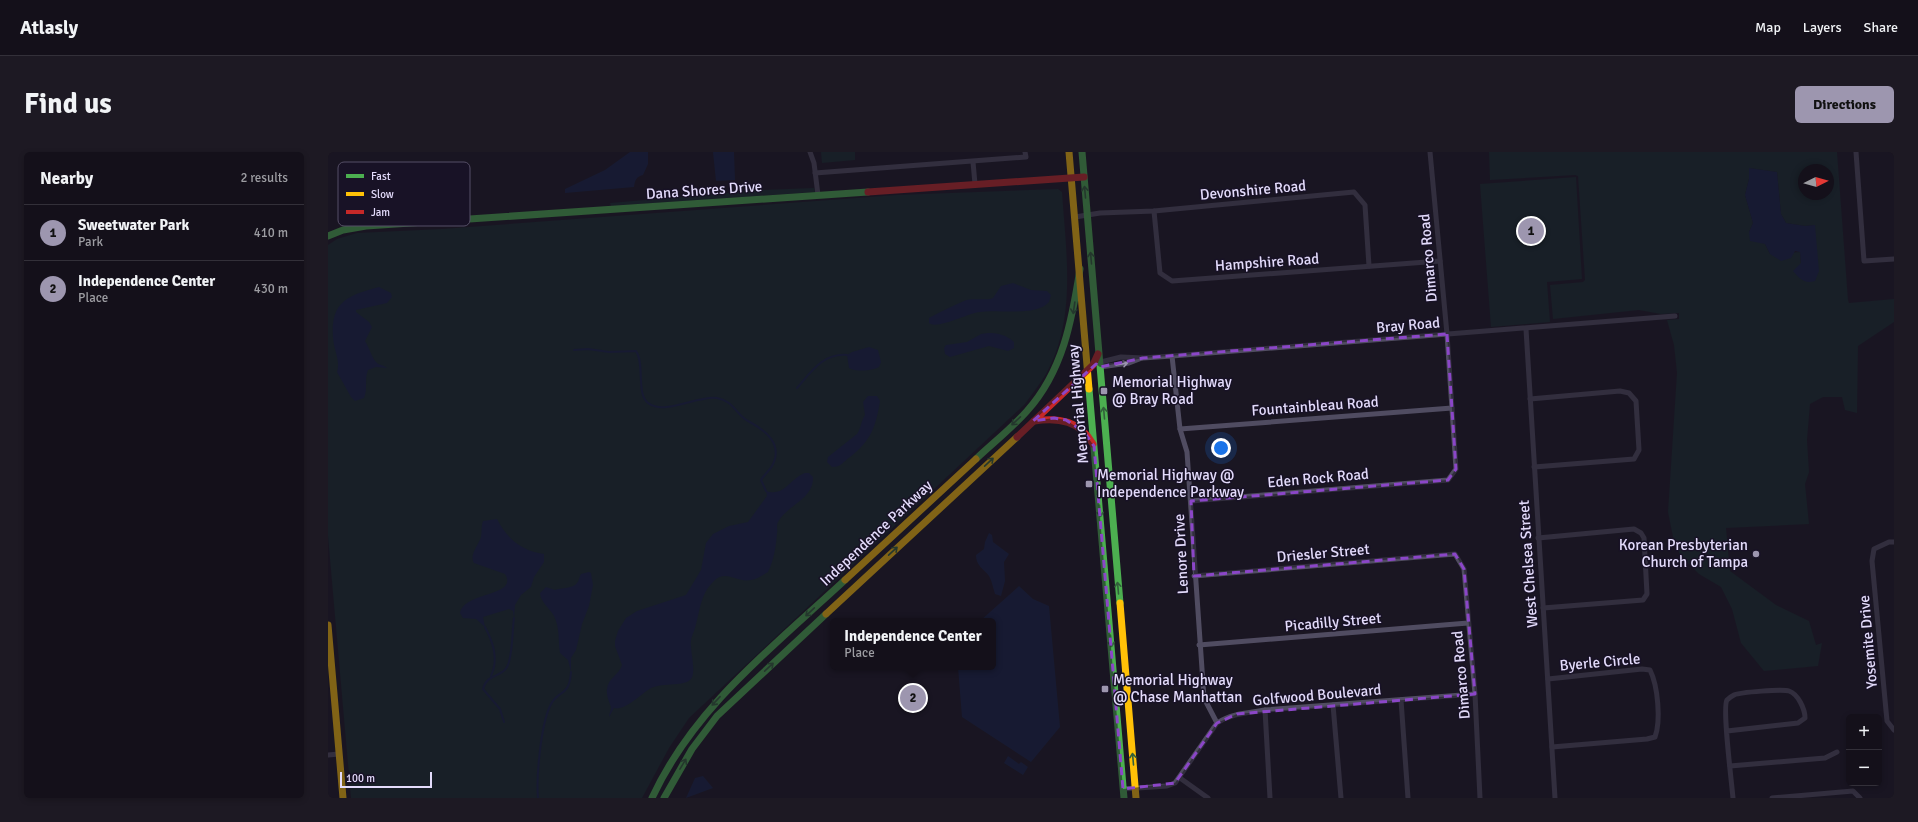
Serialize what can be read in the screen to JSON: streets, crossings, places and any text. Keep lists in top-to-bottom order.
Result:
{
  "streets": {
    "main road": ["Dana Shores Drive", "Memorial Highway", "Independence Parkway"],
    "street": [
      "Devonshire Road",
      "Dimarco Road",
      "Hampshire Road",
      "Bray Road",
      "Fountainbleau Road",
      "Eden Rock Road",
      "Driesler Street",
      "Lenore Drive",
      "West Chelsea Street",
      "Picadilly Street",
      "Yosemite Drive",
      "Byerle Circle",
      "Golfwood Boulevard"
    ]
  },
  "crossings": [
    ["Dana Shores Drive", "Memorial Highway"],
    ["Devonshire Road", "Hampshire Road"],
    ["Devonshire Road", "Memorial Highway"],
    ["Dimarco Road", "Hampshire Road"],
    ["Dimarco Road", "Bray Road"],
    ["Dimarco Road", "Fountainbleau Road"],
    ["Dimarco Road", "Eden Rock Road"],
    ["Dimarco Road", "Driesler Street"],
    ["Dimarco Road", "Picadilly Street"],
    ["Dimarco Road", "Golfwood Boulevard"],
    ["Bray Road", "Memorial Highway"],
    ["Bray Road", "Independence Parkway"],
    ["Bray Road", "Lenore Drive"],
    ["Bray Road", "West Chelsea Street"],
    ["Memorial Highway", "Independence Parkway"],
    ["Fountainbleau Road", "Lenore Drive"],
    ["Eden Rock Road", "Lenore Drive"],
    ["Driesler Street", "Lenore Drive"],
    ["Lenore Drive", "Picadilly Street"],
    ["Lenore Drive", "Golfwood Boulevard"],
    ["West Chelsea Street", "Byerle Circle"]
  ],
  "places": {
    "transit": ["Memorial Highway @ Bray Road", "Memorial Highway @ Independence Parkway", "Memorial Highway @ Chase Manhattan"],
    "other": ["Korean Presbyterian Church of Tampa"]
  },
  "legend": ["Fast", "Slow", "Jam"],
  "scale_bar": "100 m",
  "north": "right",
  "page": {
    "header": "Atlasly",
    "nav": ["Map", "Layers", "Share"],
    "buttons": "Directions",
    "title": "Find us",
    "heading": ["Nearby", "2 results"],
    "list": [
      {
        "mark": "1",
        "name": "Sweetwater Park",
        "note": "Park",
        "value": "410 m"
      },
      {
        "mark": "2",
        "name": "Independence Center",
        "note": "Place",
        "value": "430 m"
      }
    ],
    "pins": ["1", "2"],
    "popup": ["Independence Center", "Place"],
    "map_buttons": ["+", "−"],
    "scale": "100 m"
  }
}
